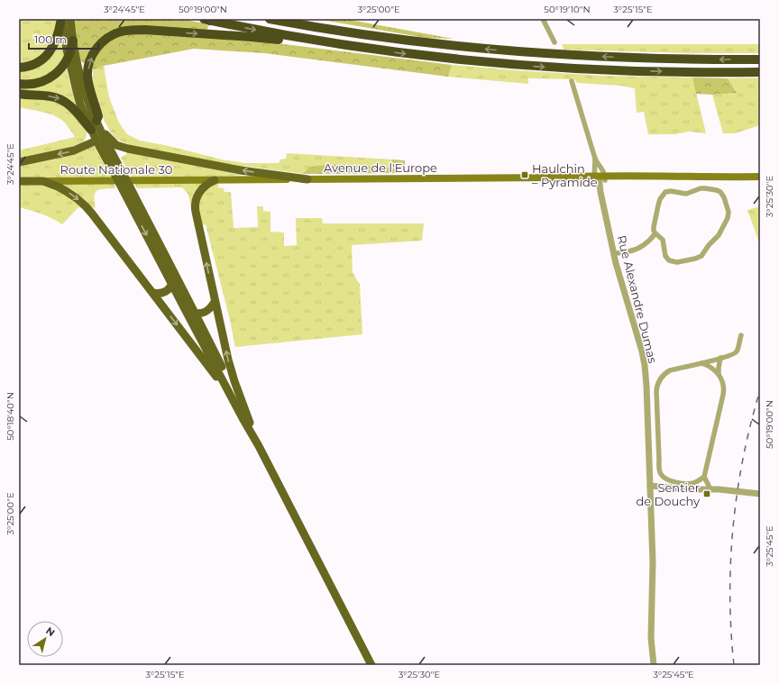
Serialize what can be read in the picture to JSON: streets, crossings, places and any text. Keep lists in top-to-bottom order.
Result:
{
  "streets": {
    "main road": ["Avenue de l'Europe", "Route Nationale 30"],
    "street": ["Rue Alexandre Dumas"]
  },
  "crossings": [
    ["Avenue de l'Europe", "Route Nationale 30"],
    ["Avenue de l'Europe", "Rue Alexandre Dumas"]
  ],
  "places": {
    "transit": ["Haulchin – Pyramide", "Sentier de Douchy"]
  },
  "scale_bar": "100 m",
  "north": "top right",
  "coordinates": [
    "3°24'45\"E",
    "50°19'00\"N",
    "3°25'00\"E",
    "50°19'10\"N",
    "3°25'15\"E",
    "3°25'30\"E",
    "50°18'40\"N",
    "3°25'45\"E"
  ]
}
